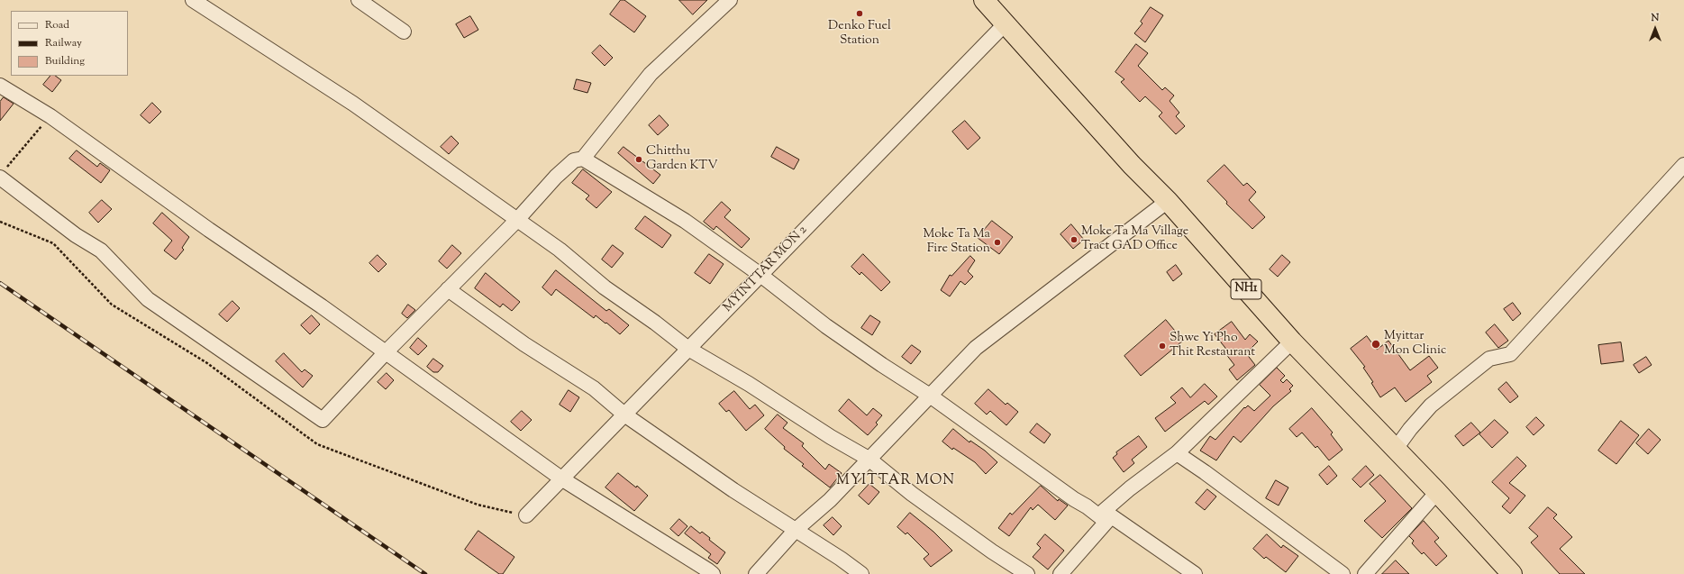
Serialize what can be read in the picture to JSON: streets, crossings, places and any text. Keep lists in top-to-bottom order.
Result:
{
  "streets": {
    "highway": ["NH1"],
    "street": ["MYINTTAR MON 2"]
  },
  "crossings": [
    ["MYINTTAR MON 2", "NH1"]
  ],
  "districts": ["MYITTAR MON"],
  "places": [
    "Denko Fuel Station",
    "Chitthu Garden KTV",
    "Moke Ta Ma Village Tract GAD Office",
    "Moke Ta Ma Fire Station",
    "Myittar Mon Clinic",
    "Shwe Yi Pho Thit Restaurant"
  ],
  "legend": ["Road", "Railway", "Building"],
  "north": "top"
}
